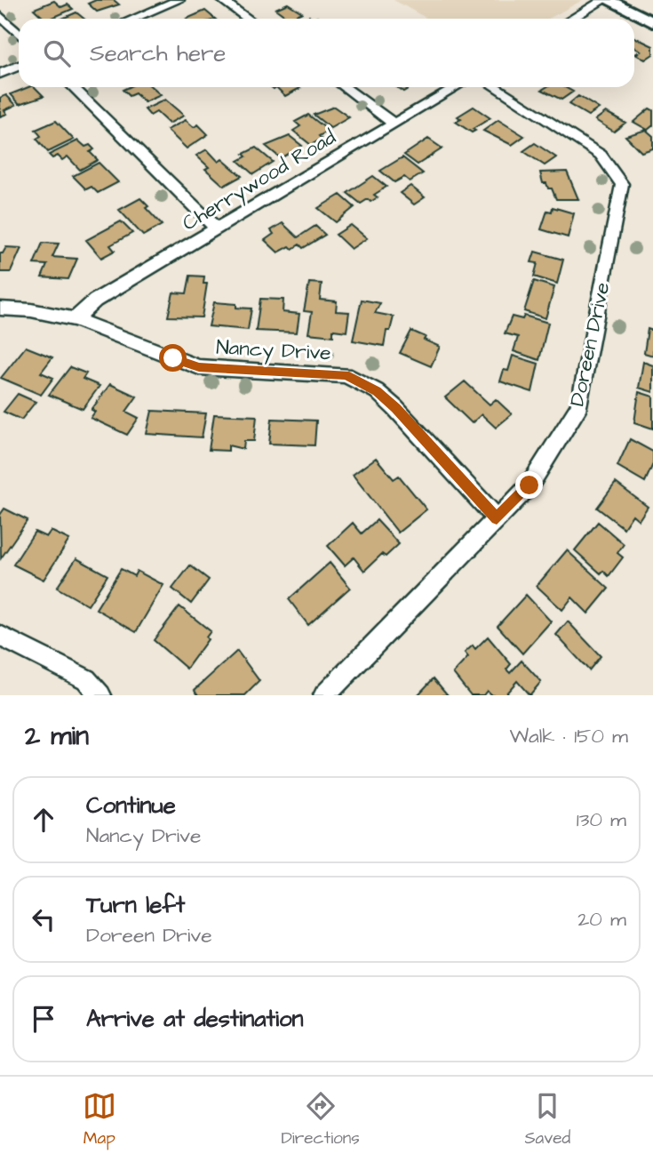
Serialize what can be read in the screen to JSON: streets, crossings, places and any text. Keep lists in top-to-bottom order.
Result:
{
  "streets": {
    "street": ["Cherrywood Road", "Doreen Drive", "Nancy Drive"]
  },
  "crossings": [
    ["Cherrywood Road", "Nancy Drive"],
    ["Doreen Drive", "Nancy Drive"]
  ],
  "page": {
    "search": "Search here",
    "heading": ["2 min", "Walk · 150 m"],
    "list": [
      ["Continue", "Nancy Drive", "130 m"],
      ["Turn left", "Doreen Drive", "20 m"],
      "Arrive at destination"
    ],
    "nav": ["Map", "Directions", "Saved"]
  }
}
